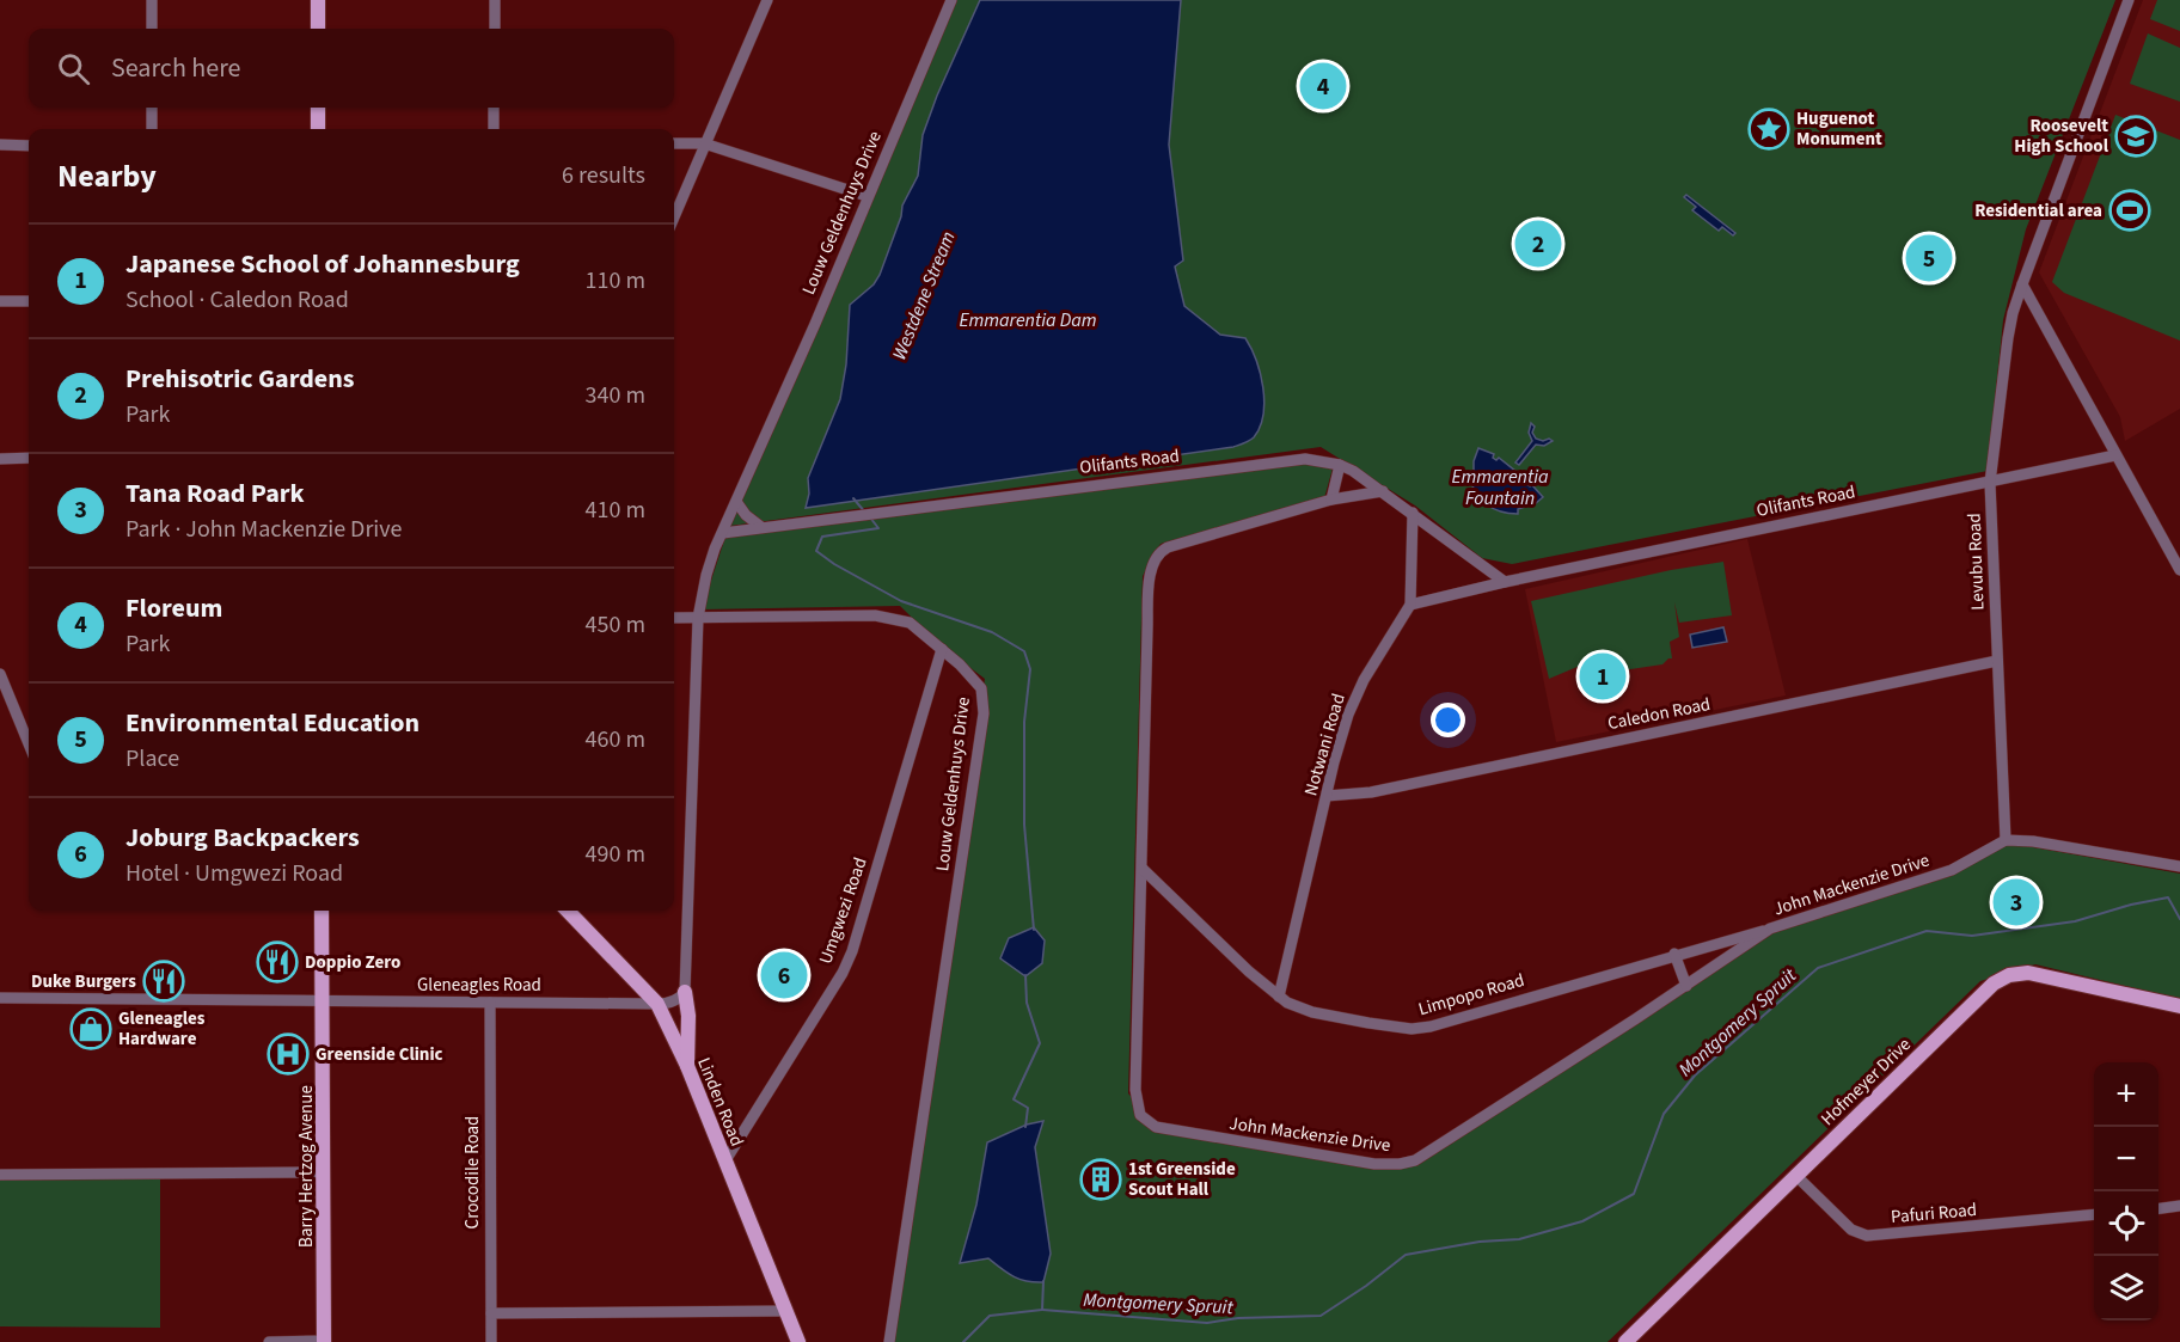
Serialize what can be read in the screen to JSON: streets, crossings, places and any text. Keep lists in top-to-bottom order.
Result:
{
  "streets": {
    "main road": ["Hofmeyer Drive", "Linden Road", "Barry Hertzog Avenue"],
    "street": [
      "Louw Geldenhuys Drive",
      "Olifants Road",
      "Levubu Road",
      "Caledon Road",
      "Notwani Road",
      "John Mackenzie Drive",
      "Umgwezi Road",
      "Gleneagles Road",
      "Limpopo Road",
      "Crocodile Road",
      "Pafuri Road"
    ]
  },
  "crossings": [
    ["Louw Geldenhuys Drive", "Olifants Road"],
    ["Louw Geldenhuys Drive", "Umgwezi Road"],
    ["Olifants Road", "Levubu Road"],
    ["Olifants Road", "Notwani Road"],
    ["Olifants Road", "John Mackenzie Drive"],
    ["Levubu Road", "Caledon Road"],
    ["Levubu Road", "John Mackenzie Drive"],
    ["Caledon Road", "Notwani Road"],
    ["Notwani Road", "Limpopo Road"],
    ["John Mackenzie Drive", "Limpopo Road"],
    ["Umgwezi Road", "Linden Road"],
    ["Gleneagles Road", "Linden Road"],
    ["Gleneagles Road", "Barry Hertzog Avenue"],
    ["Gleneagles Road", "Crocodile Road"],
    ["Hofmeyer Drive", "Pafuri Road"]
  ],
  "water": [
    "Westdene Stream",
    "Emmarentia Dam",
    "Emmarentia Fountain",
    "Montgomery Spruit"
  ],
  "places": {
    "place": ["Huguenot Monument"],
    "school or university": ["Roosevelt High School"],
    "sports": ["Residential area"],
    "restaurant": ["Doppio Zero", "Duke Burgers"],
    "shop": ["Gleneagles Hardware"],
    "hospital": ["Greenside Clinic"],
    "building": ["1st Greenside Scout Hall"]
  },
  "page": {
    "search": "Search here",
    "pins": [
      "4",
      "2",
      "5",
      "1",
      "3",
      "6"
    ],
    "heading": ["Nearby", "6 results"],
    "list": [
      {
        "mark": "1",
        "name": "Japanese School of Johannesburg",
        "note": "School · Caledon Road",
        "value": "110 m"
      },
      {
        "mark": "2",
        "name": "Prehisotric Gardens",
        "note": "Park",
        "value": "340 m"
      },
      {
        "mark": "3",
        "name": "Tana Road Park",
        "note": "Park · John Mackenzie Drive",
        "value": "410 m"
      },
      {
        "mark": "4",
        "name": "Floreum",
        "note": "Park",
        "value": "450 m"
      },
      {
        "mark": "5",
        "name": "Environmental Education",
        "note": "Place",
        "value": "460 m"
      },
      {
        "mark": "6",
        "name": "Joburg Backpackers",
        "note": "Hotel · Umgwezi Road",
        "value": "490 m"
      }
    ],
    "map_buttons": ["+", "−"]
  }
}
